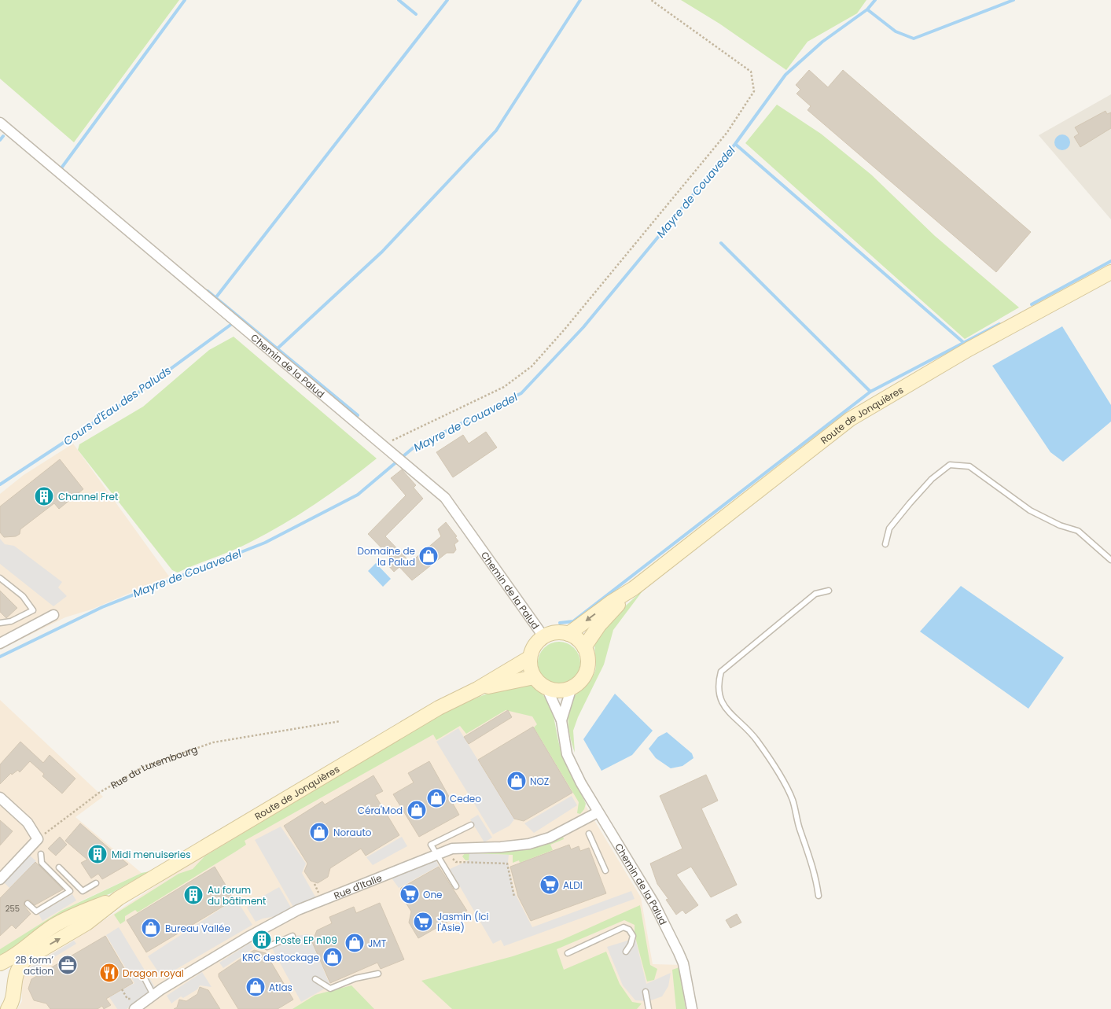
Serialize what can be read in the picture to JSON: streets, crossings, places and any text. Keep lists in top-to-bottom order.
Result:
{
  "streets": {
    "main road": ["Route de Jonquières"],
    "street": ["Chemin de la Palud", "Rue d'Italie"],
    "path": ["Rue du Luxembourg"]
  },
  "crossings": [
    ["Chemin de la Palud", "Route de Jonquières"],
    ["Chemin de la Palud", "Rue d'Italie"]
  ],
  "water": ["Mayre de Couavedel", "Cours d'Eau des Paluds"],
  "places": {
    "building": [
      "Channel Fret",
      "Midi menuiseries",
      "Au forum du bâtiment",
      "Poste EP n109"
    ],
    "shop": [
      "Domaine de la Palud",
      "NOZ",
      "Cedeo",
      "Céra'Mod",
      "Norauto",
      "Bureau Vallée",
      "JMT",
      "KRC destockage",
      "Atlas"
    ],
    "supermarket": ["ALDI", "One", "Jasmin (Ici l'Asie)"],
    "office": ["2B form’ action"],
    "restaurant": ["Dragon royal"]
  },
  "house_numbers": ["255"]
}
